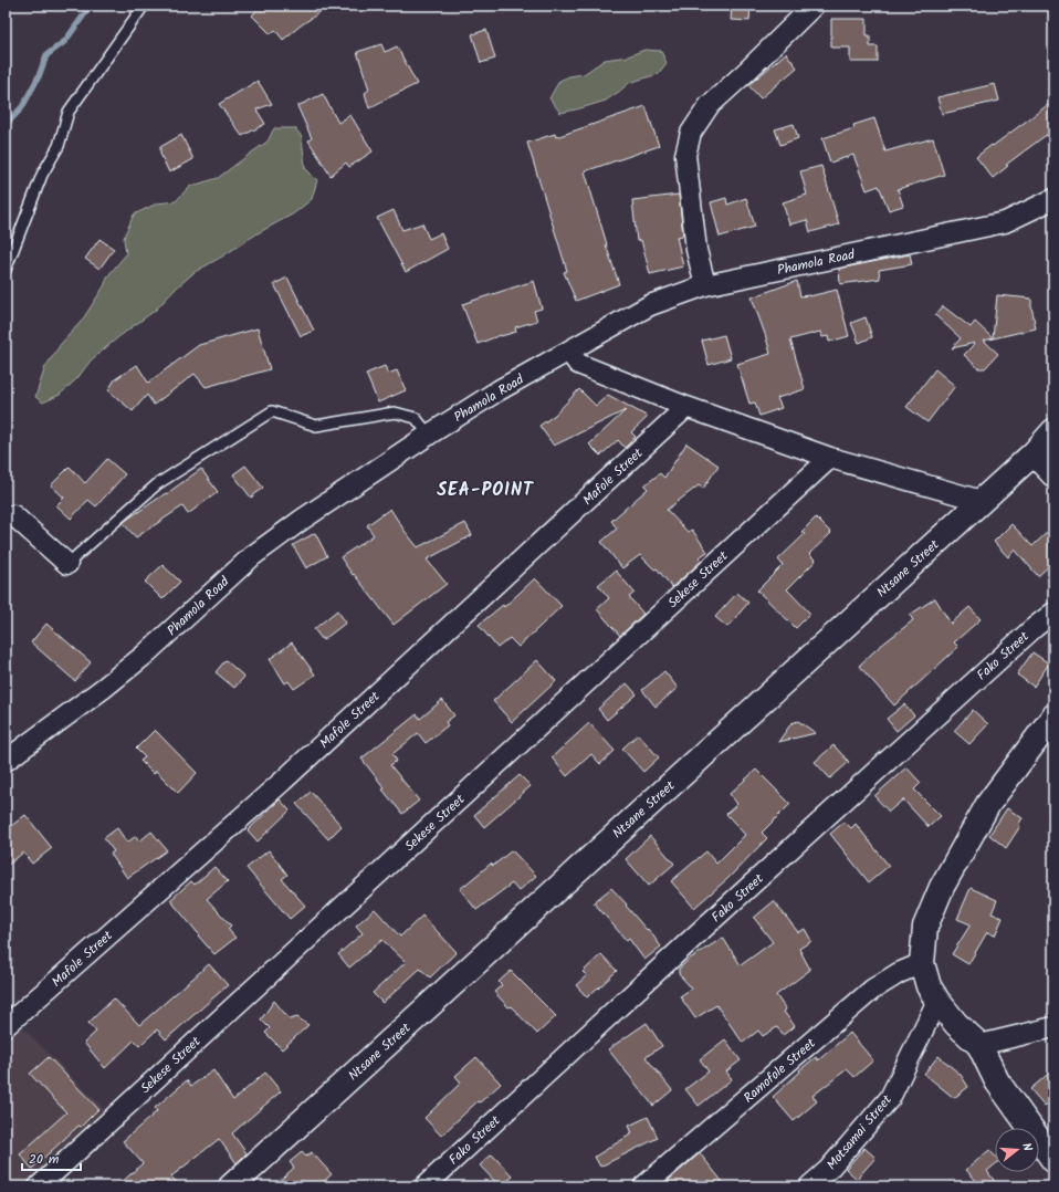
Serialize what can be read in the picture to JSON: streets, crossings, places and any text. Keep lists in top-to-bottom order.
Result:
{
  "streets": {
    "street": [
      "Phamola Road",
      "Mafole Street",
      "Ntsane Street",
      "Sekese Street",
      "Fako Street",
      "Ramofole Street",
      "Motsamai Street"
    ]
  },
  "districts": ["SEA-POINT"],
  "scale_bar": "20 m",
  "north": "right"
}
